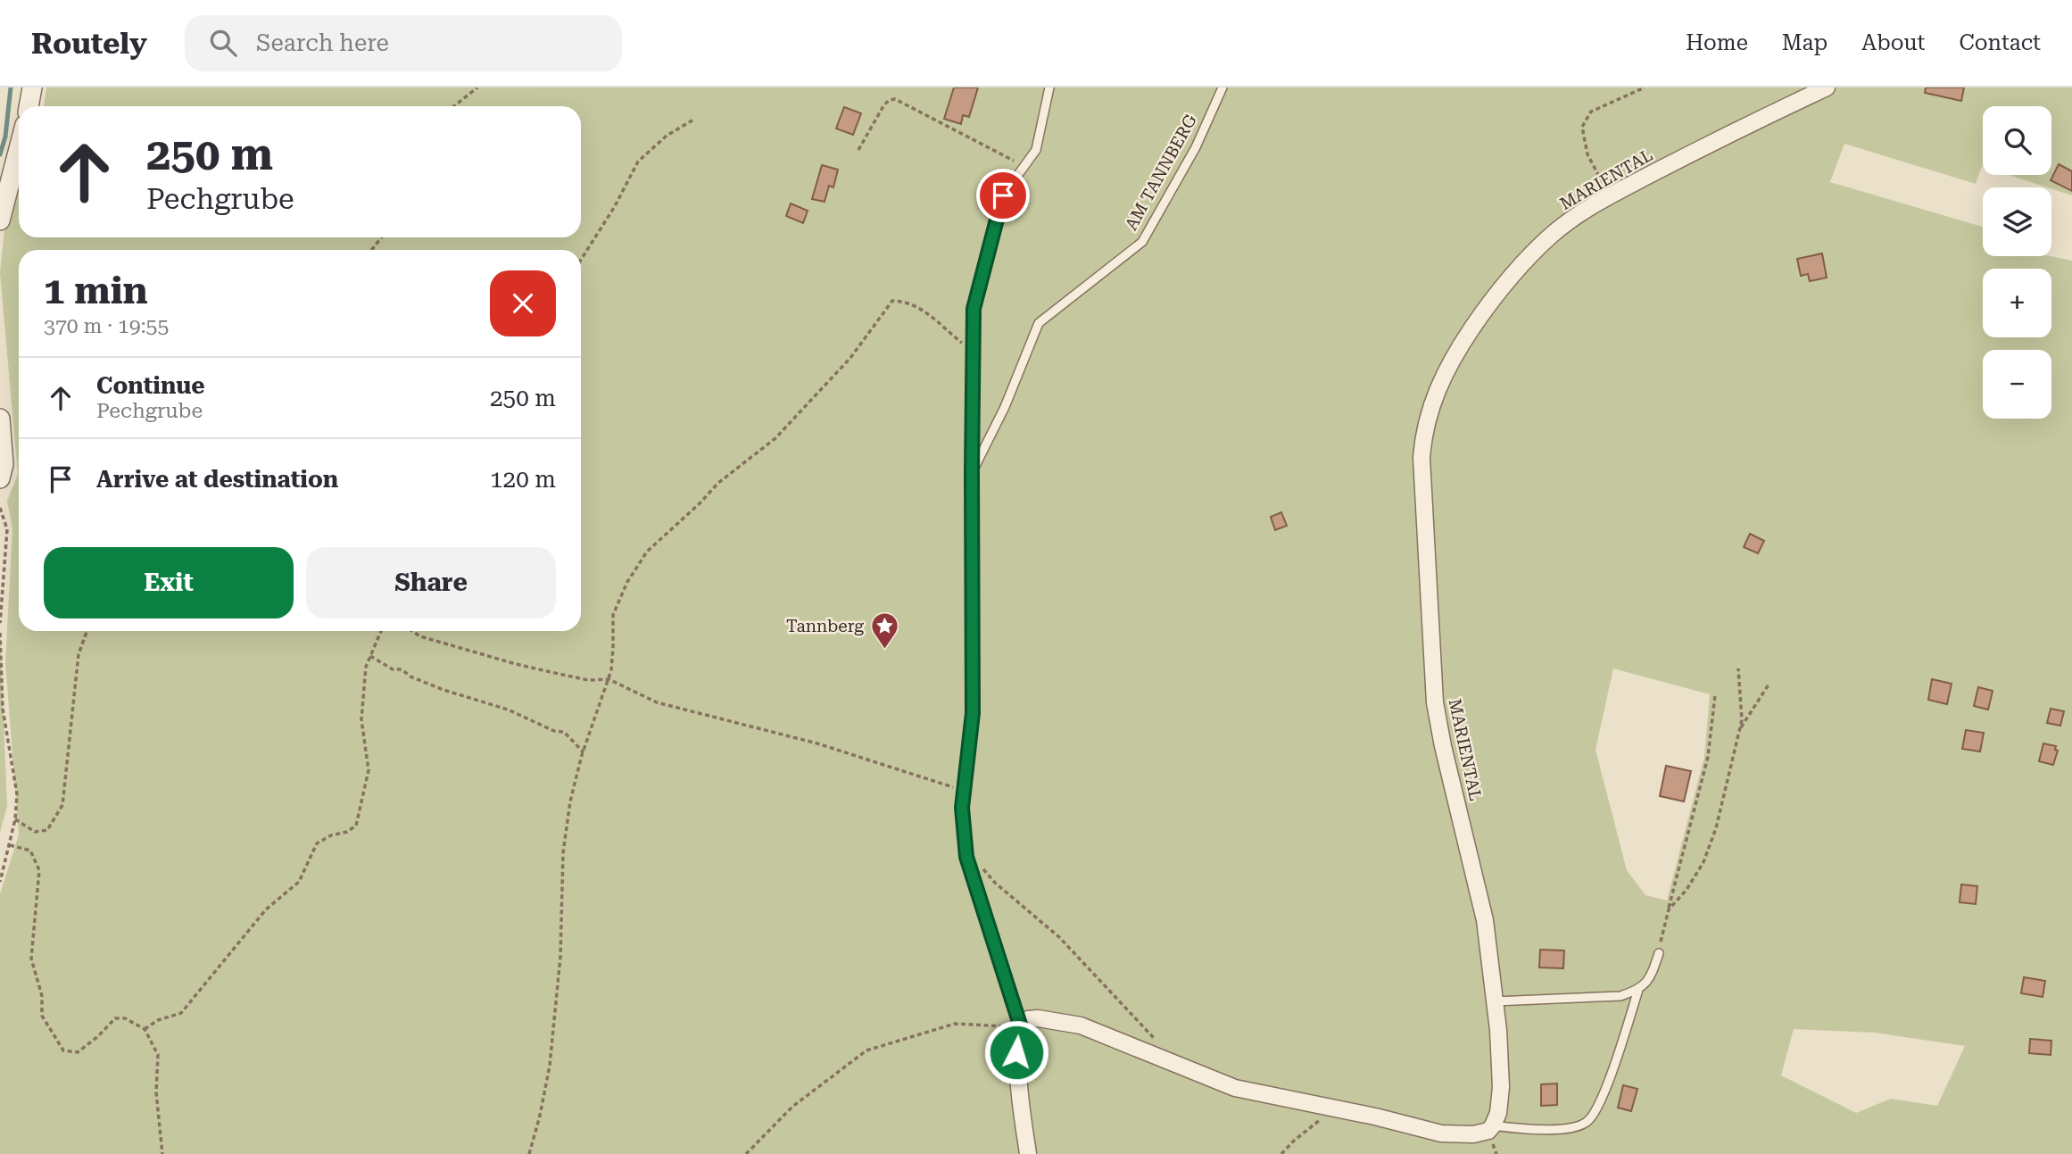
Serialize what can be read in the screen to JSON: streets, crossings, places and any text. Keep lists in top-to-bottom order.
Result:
{
  "streets": {
    "street": ["MARIENTAL"],
    "lane": ["AM TANNBERG"]
  },
  "places": {
    "place": ["Tannberg"]
  },
  "page": {
    "header": "Routely",
    "search": "Search here",
    "nav": [
      "Home",
      "Map",
      "About",
      "Contact"
    ],
    "map_buttons": ["+", "−"],
    "turn": ["250 m", "Pechgrube"],
    "heading": ["1 min", "370 m · 19:55"],
    "list": [
      {
        "name": "Continue",
        "note": "Pechgrube",
        "value": "250 m"
      },
      {
        "name": "Arrive at destination",
        "value": "120 m"
      }
    ],
    "buttons": ["Exit", "Share"]
  }
}
